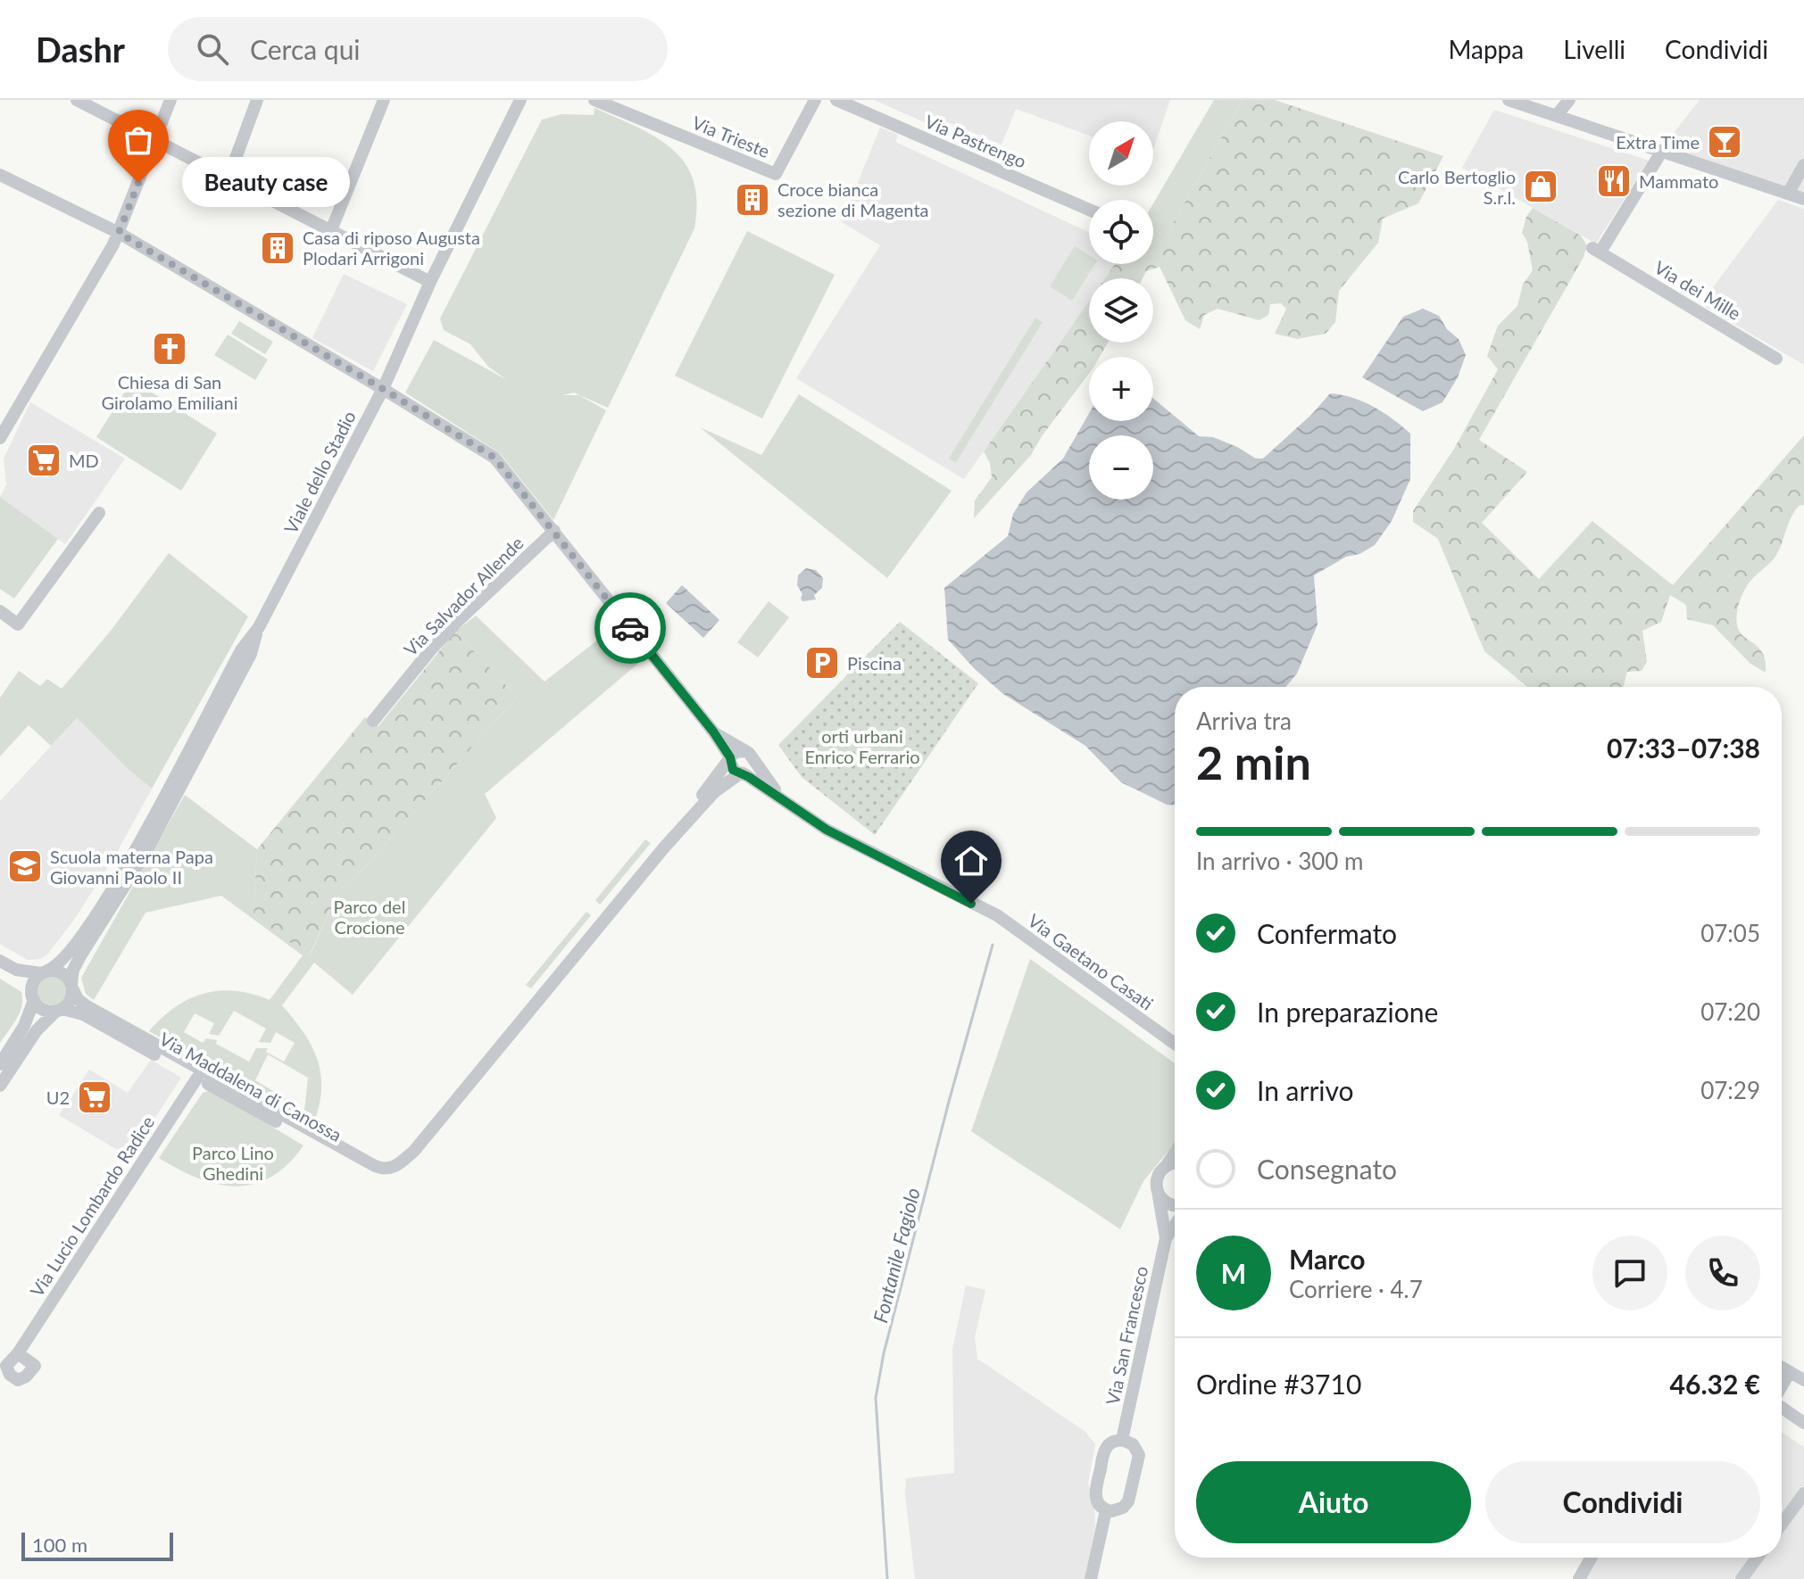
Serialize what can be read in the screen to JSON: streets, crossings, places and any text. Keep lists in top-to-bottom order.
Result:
{
  "streets": {
    "street": [
      "Via Trieste",
      "Via Pastrengo",
      "Via dei Mille",
      "Viale dello Stadio",
      "Via Salvador Allende",
      "Via Gaetano Casati",
      "Via Maddalena di Canossa",
      "Via Lucio Lombardo Radice",
      "Via San Francesco"
    ]
  },
  "crossings": [
    ["Viale dello Stadio", "Via Gaetano Casati"],
    ["Viale dello Stadio", "Via Maddalena di Canossa"],
    ["Via Salvador Allende", "Via Gaetano Casati"],
    ["Via Gaetano Casati", "Via Maddalena di Canossa"],
    ["Via Maddalena di Canossa", "Via Lucio Lombardo Radice"]
  ],
  "water": ["Fontanile Fagiolo"],
  "parks": ["orti urbani Enrico Ferrario", "Parco del Crocione", "Parco Lino Ghedini"],
  "places": {
    "bar": ["Extra Time"],
    "restaurant": ["Mammato"],
    "other": ["Beauty case"],
    "shop": ["Carlo Bertoglio S.r.l."],
    "building": ["Croce bianca sezione di Magenta", "Casa di riposo Augusta Plodari Arrigoni"],
    "church": ["Chiesa di San Girolamo Emiliani"],
    "supermarket": ["MD", "U2"],
    "parking": ["Piscina"],
    "school or university": ["Scuola materna Papa Giovanni Paolo II"]
  },
  "scale_bar": "100 m",
  "north": "top right",
  "page": {
    "header": "Dashr",
    "search": "Cerca qui",
    "nav": ["Mappa", "Livelli", "Condividi"],
    "map_buttons": ["+", "−"],
    "bubble": "Beauty case",
    "heading": ["2 min", "Arriva tra", "07:33–07:38"],
    "panel": [
      "Marco",
      "Corriere · 4.7",
      "Ordine #3710",
      "46.32 €"
    ],
    "bar": "In arrivo · 300 m",
    "list": [
      ["Confermato", "07:05"],
      ["In preparazione", "07:20"],
      ["In arrivo", "07:29"],
      "Consegnato"
    ],
    "round": "M",
    "buttons": ["Aiuto", "Condividi"],
    "scale": "100 m"
  }
}
